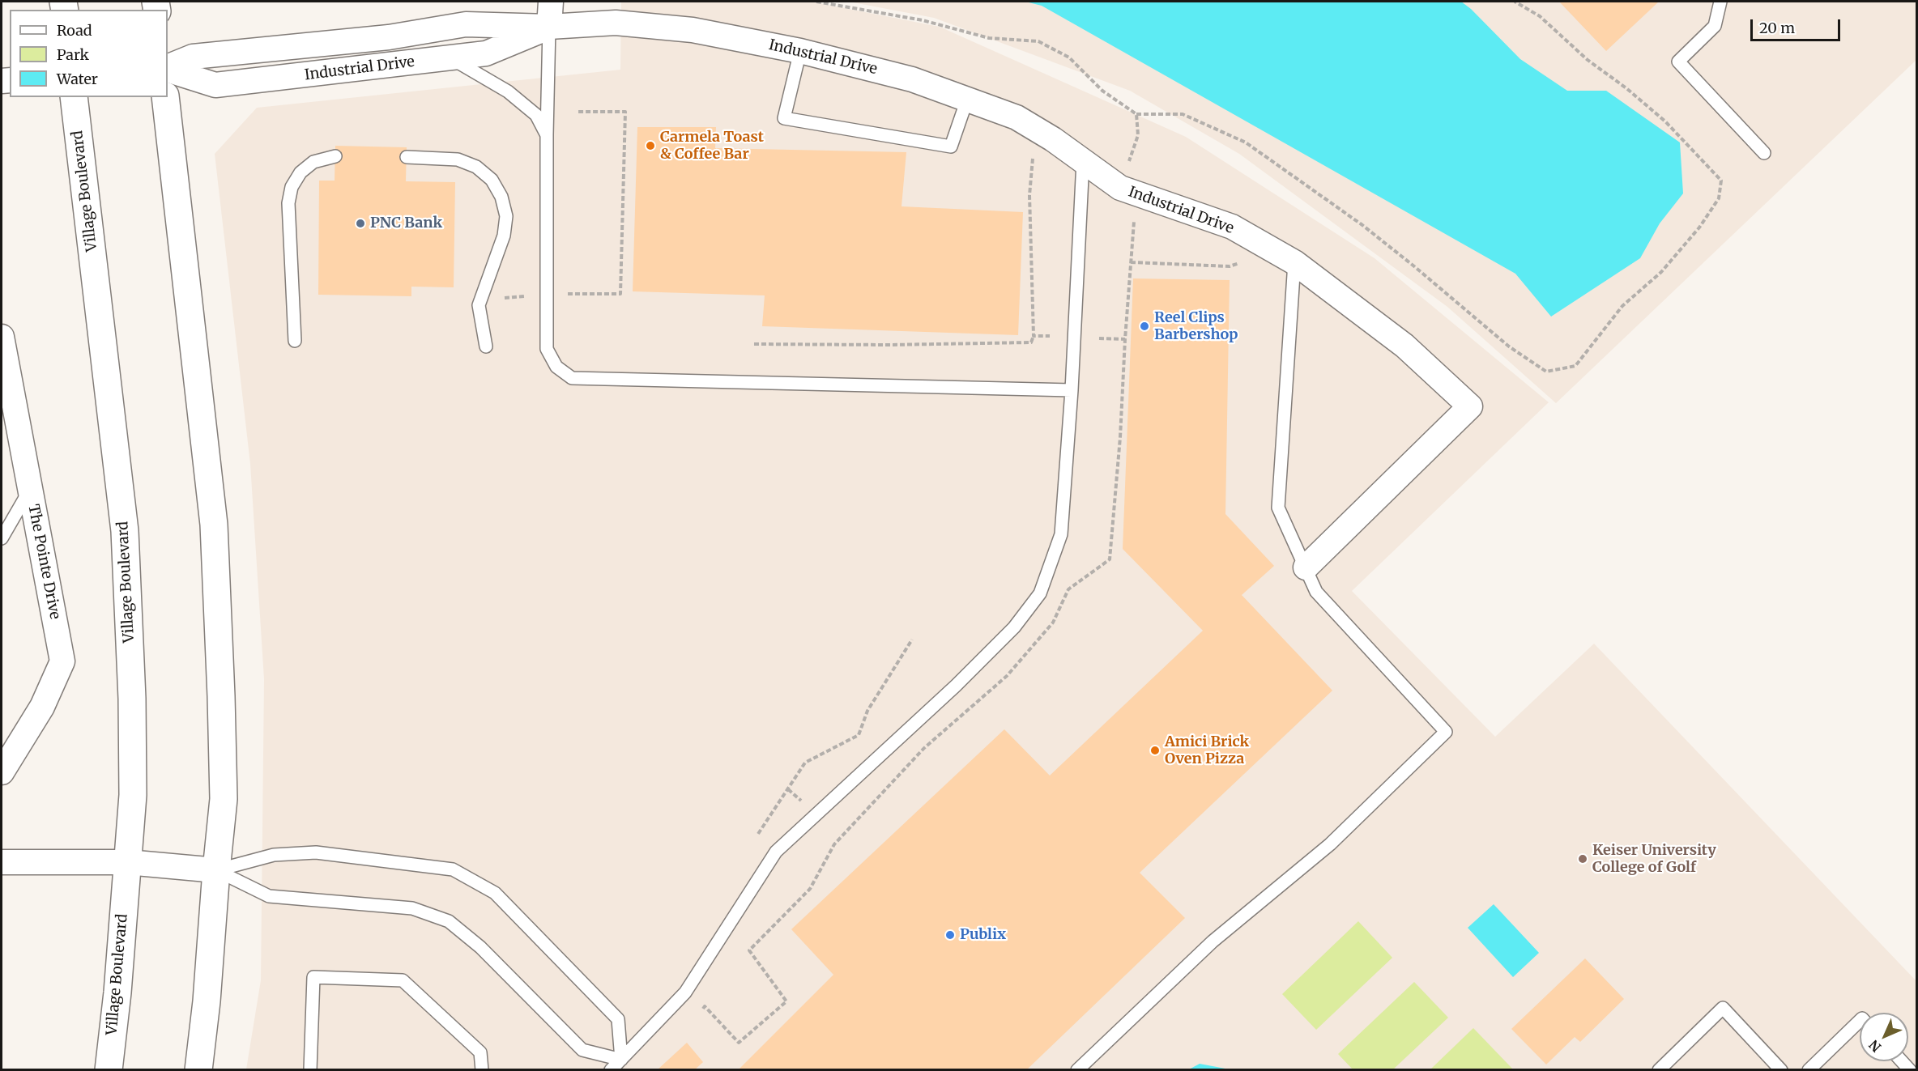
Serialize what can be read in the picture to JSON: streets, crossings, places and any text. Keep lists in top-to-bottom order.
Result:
{
  "streets": {
    "street": ["Industrial Drive", "Village Boulevard", "The Pointe Drive"]
  },
  "places": [
    "Carmela Toast & Coffee Bar",
    "PNC Bank",
    "Reel Clips Barbershop",
    "Amici Brick Oven Pizza",
    "Keiser University College of Golf",
    "Publix"
  ],
  "legend": ["Road", "Park", "Water"],
  "scale_bar": "20 m",
  "north": "bottom left"
}
